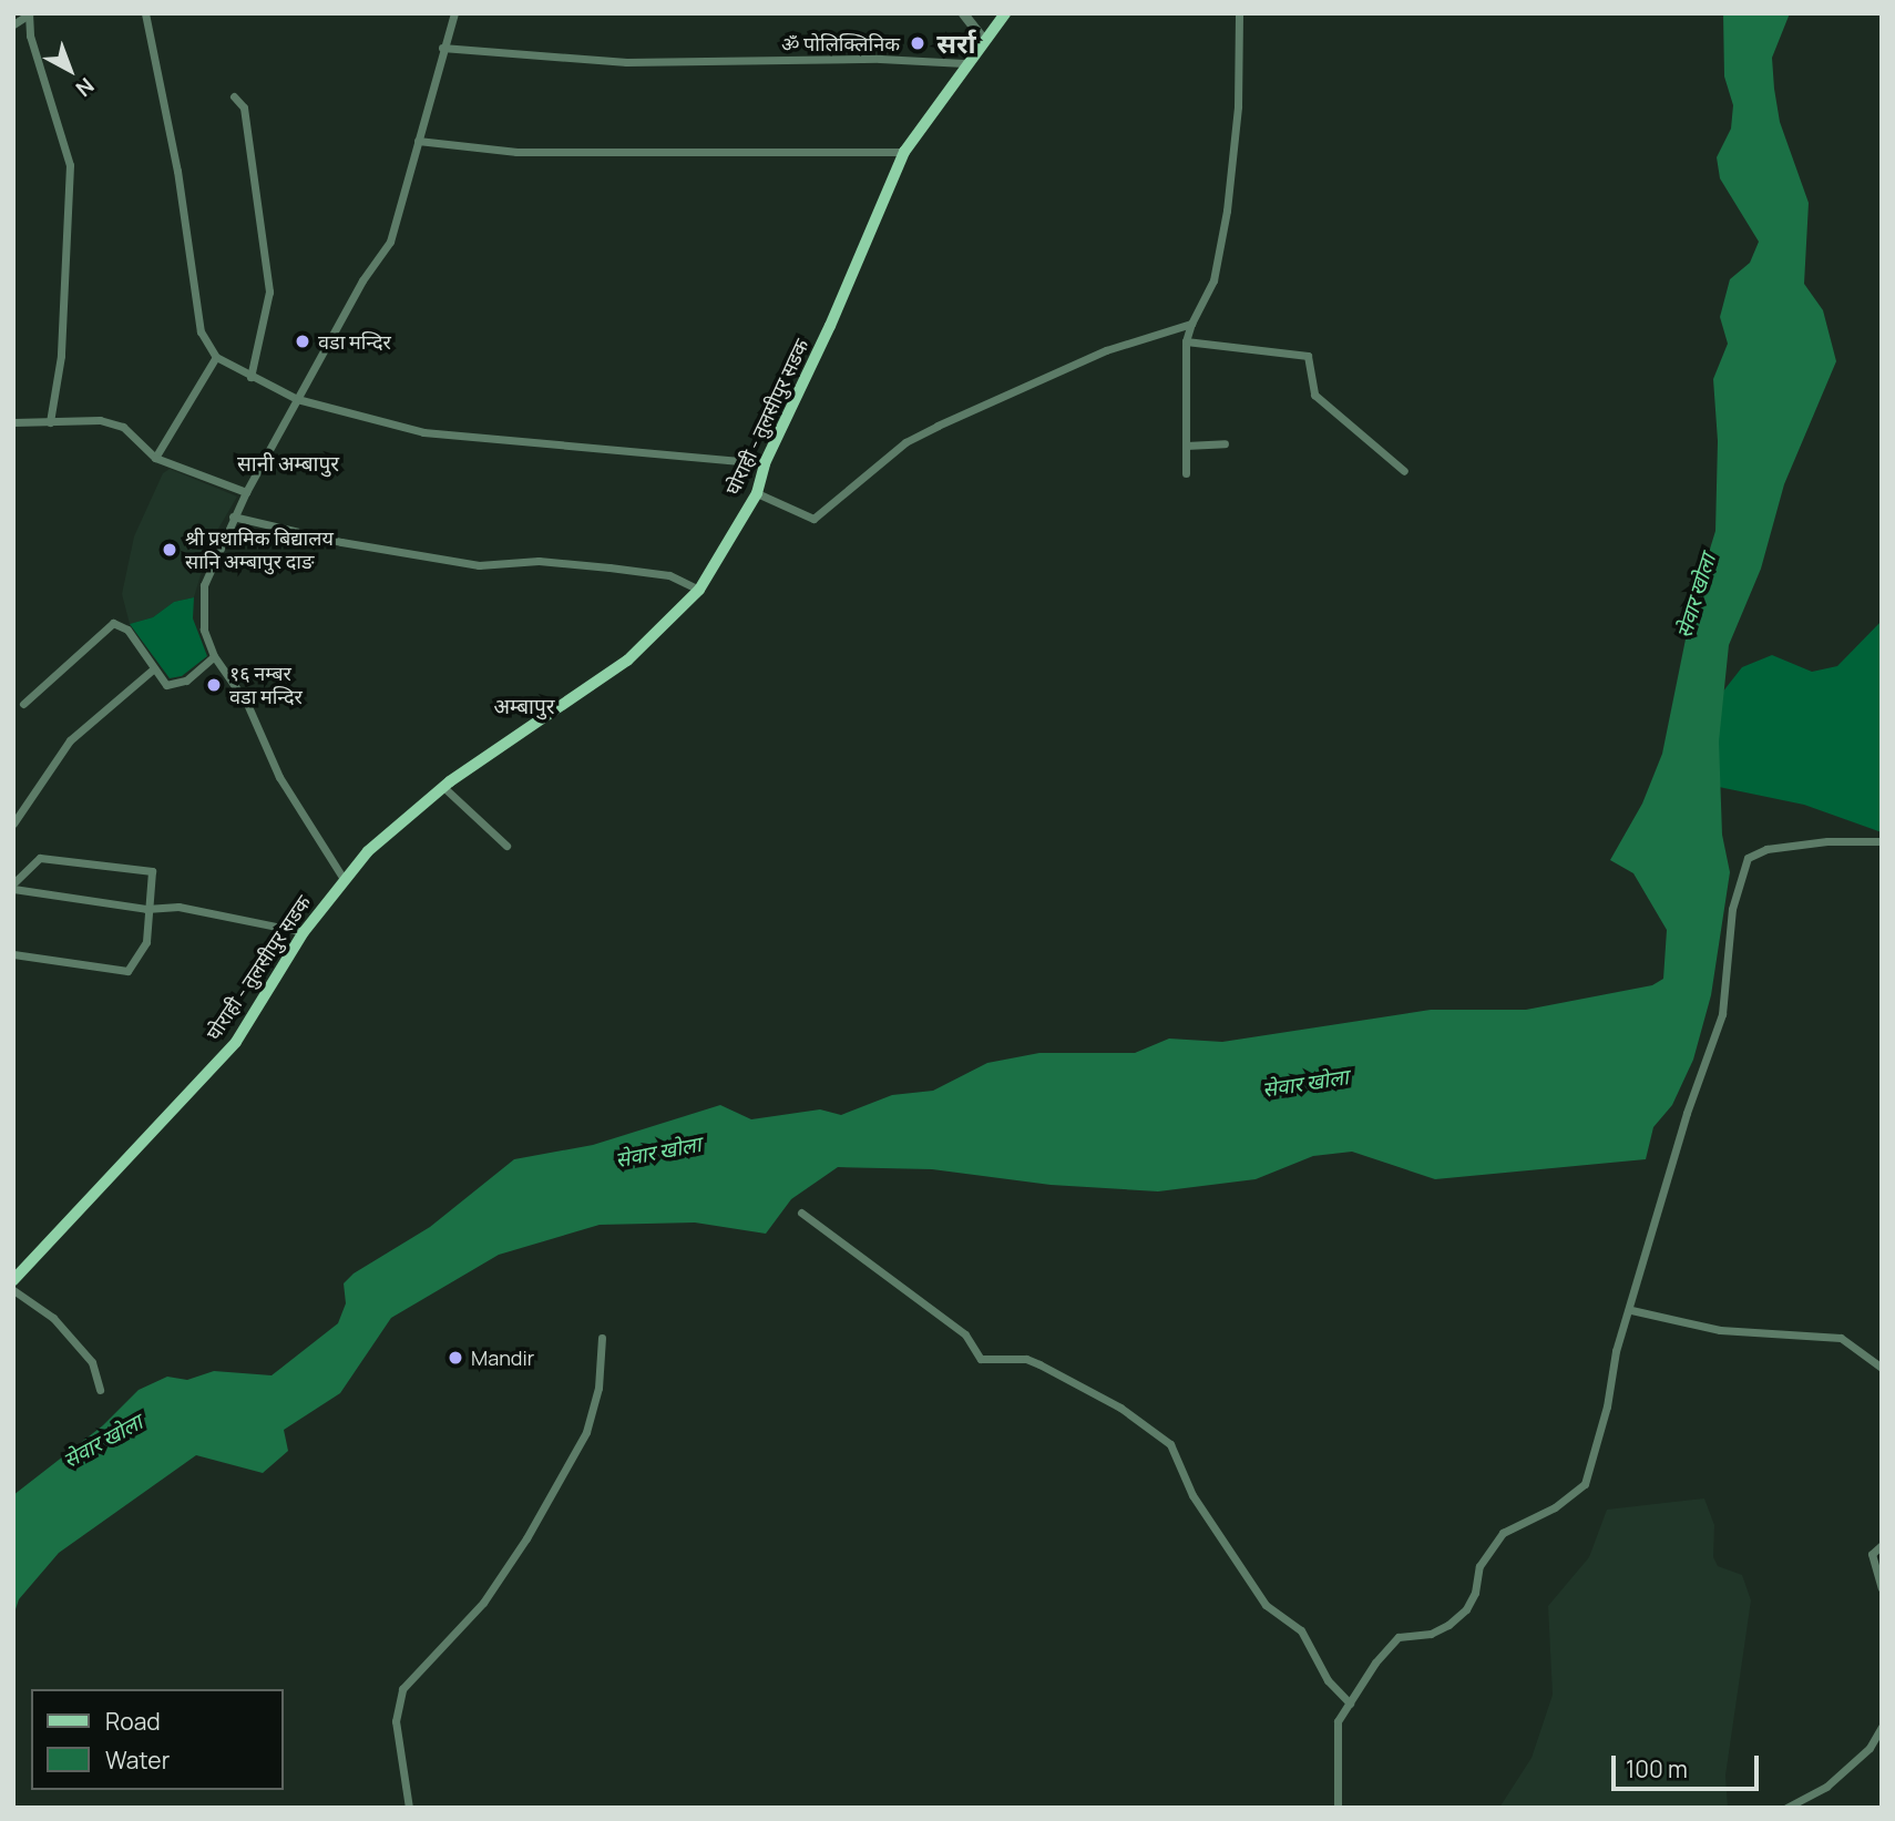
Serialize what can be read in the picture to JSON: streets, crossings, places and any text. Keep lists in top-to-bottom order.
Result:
{
  "streets": {
    "main road": ["घोराही - तुलसीपुर सडक"]
  },
  "districts": ["सर्रा", "सानी अम्बापुर", "अम्बापुर"],
  "water": ["सेवार खोला"],
  "places": [
    "ॐ पोलिक्लिनिक",
    "वडा मन्दिर",
    "श्री प्रथामिक बिद्यालय सानि अम्बापुर दाङ",
    "१६ नम्बर वडा मन्दिर",
    "Mandir"
  ],
  "legend": ["Road", "Water"],
  "scale_bar": "100 m",
  "north": "bottom right"
}
